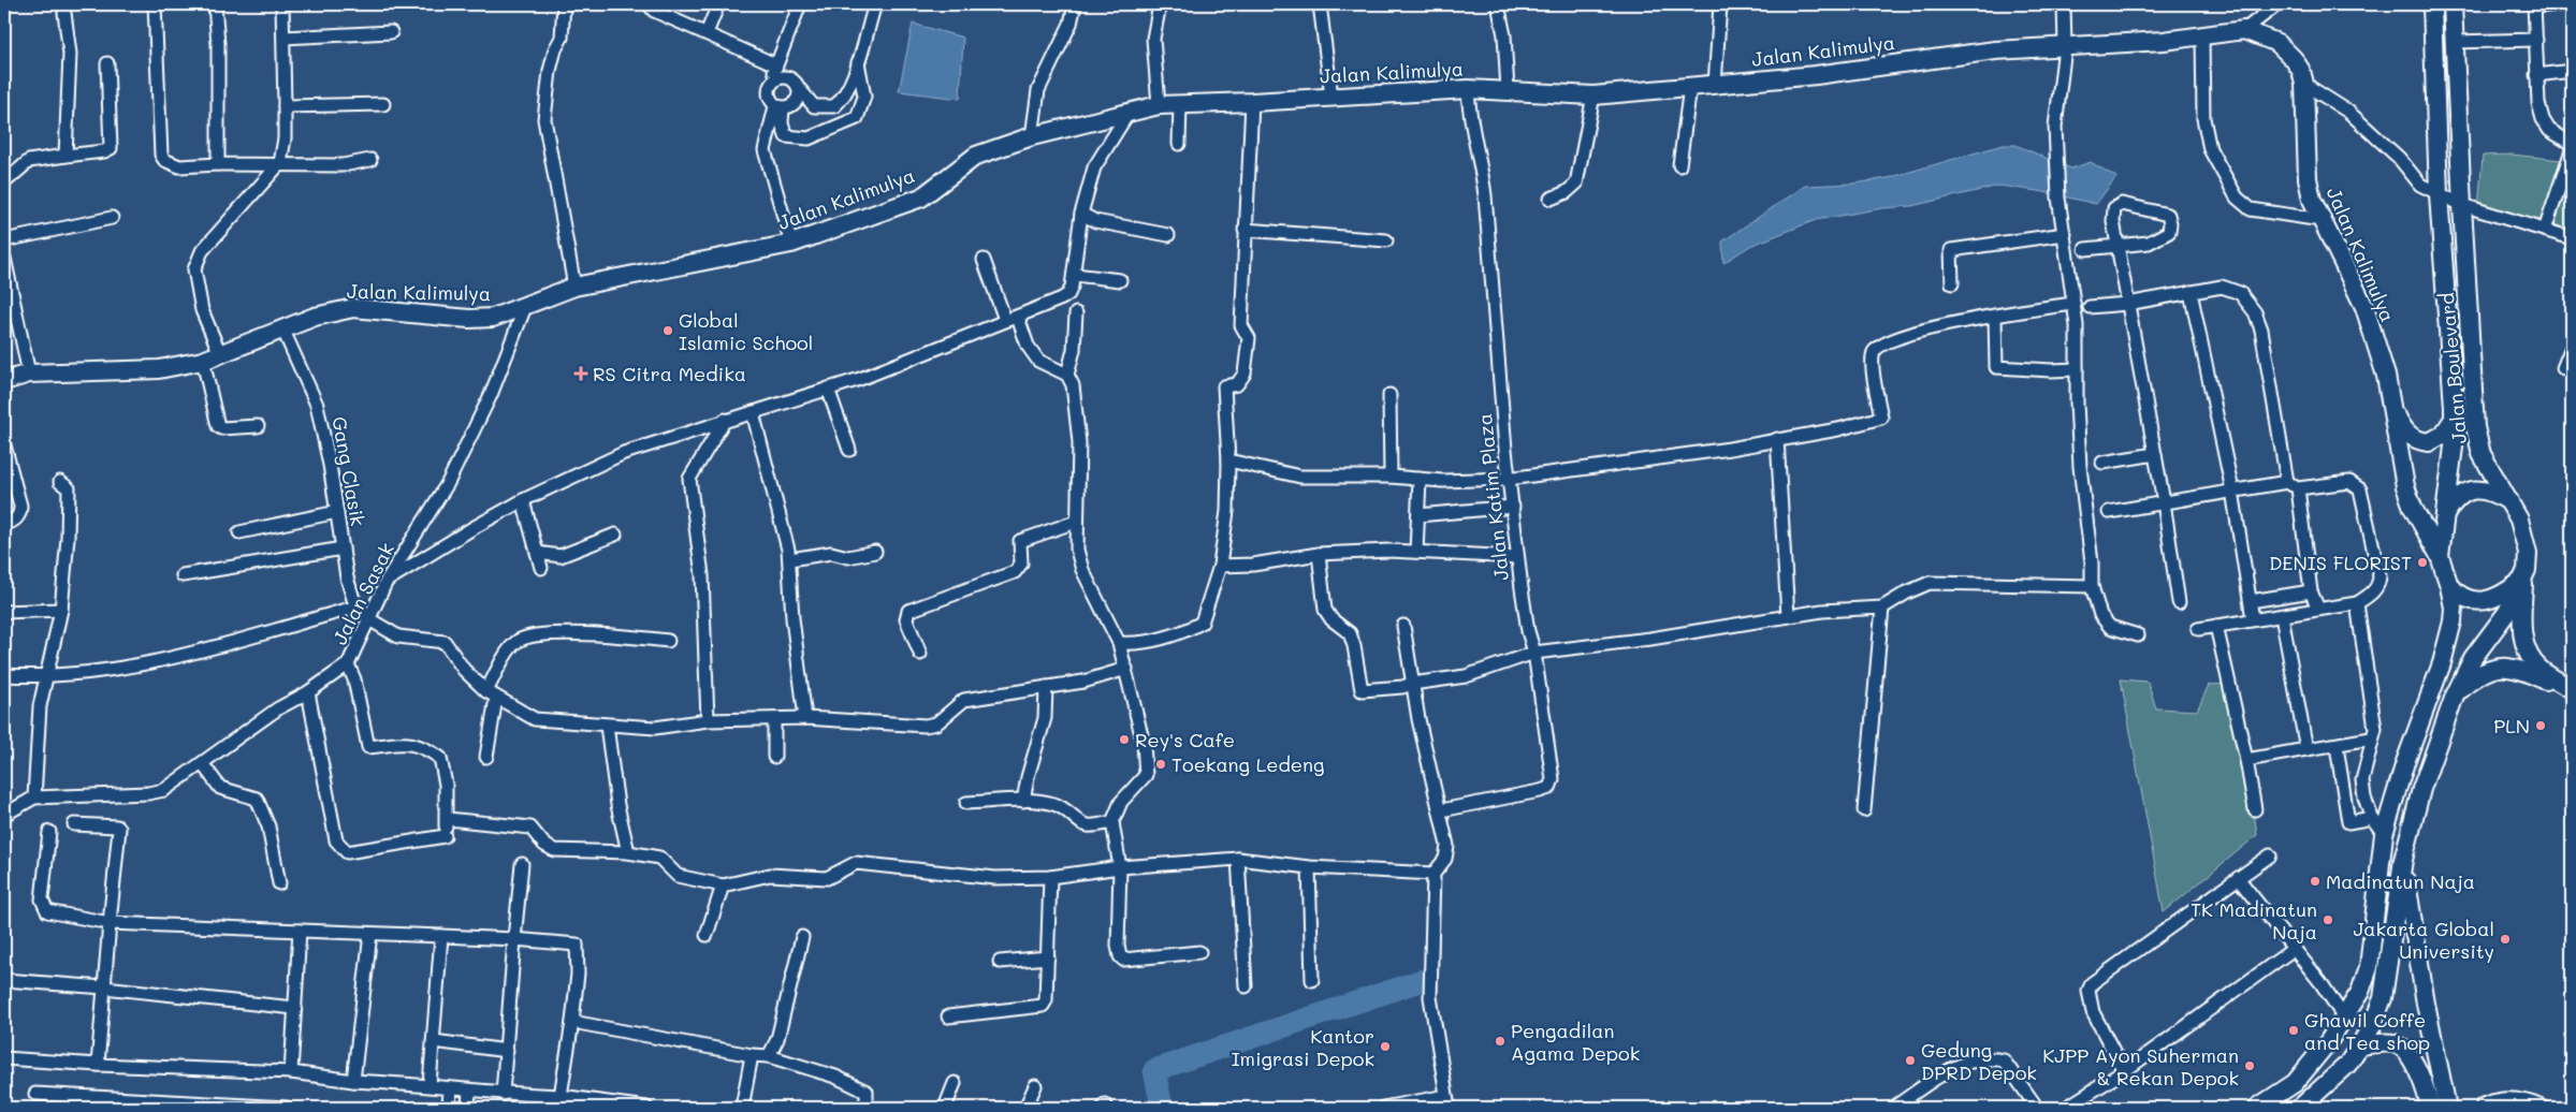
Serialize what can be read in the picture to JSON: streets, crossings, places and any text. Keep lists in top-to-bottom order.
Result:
{
  "streets": {
    "street": [
      "Jalan Kalimulya",
      "Jalan Boulevard",
      "Gang Clasik",
      "Jalan Katim Plaza",
      "Jalan Sasak"
    ]
  },
  "crossings": [
    ["Jalan Kalimulya", "Jalan Boulevard"],
    ["Jalan Kalimulya", "Gang Clasik"],
    ["Jalan Kalimulya", "Jalan Katim Plaza"],
    ["Jalan Kalimulya", "Jalan Sasak"],
    ["Gang Clasik", "Jalan Sasak"]
  ],
  "places": {
    "other": [
      "Global Islamic School",
      "DENIS FLORIST",
      "PLN",
      "Rey's Cafe",
      "Toekang Ledeng",
      "Madinatun Naja",
      "TK Madinatun Naja",
      "Jakarta Global University",
      "Ghawil Coffe and Tea shop",
      "Pengadilan Agama Depok",
      "Kantor Imigrasi Depok",
      "Gedung DPRD Depok",
      "KJPP Ayon Suherman & Rekan Depok"
    ],
    "health": ["RS Citra Medika"]
  }
}
